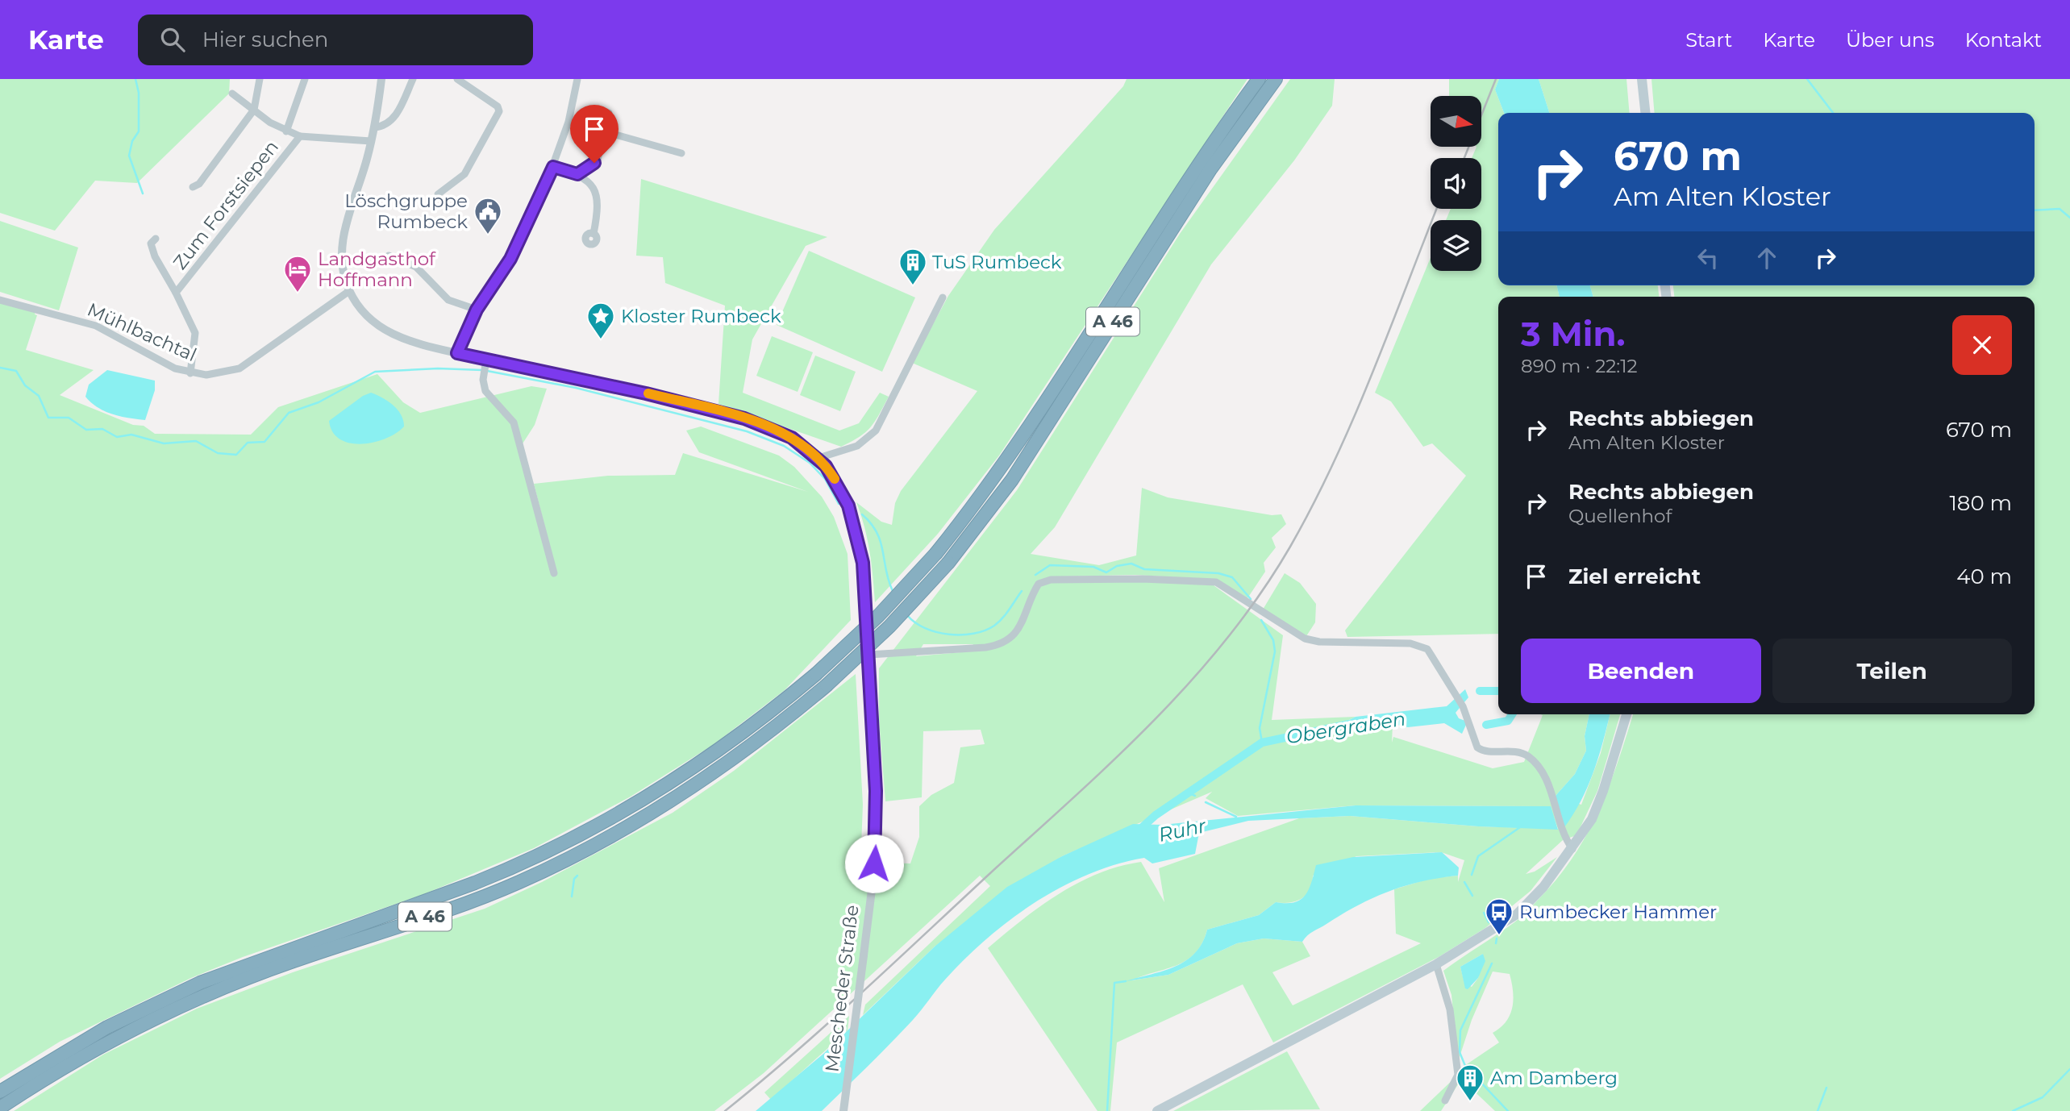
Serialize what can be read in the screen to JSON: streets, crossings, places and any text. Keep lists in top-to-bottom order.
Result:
{
  "streets": {
    "highway": ["A 46"],
    "street": ["Zum Forstsiepen", "Mühlbachtal", "Mescheder Straße"]
  },
  "crossings": [
    ["Zum Forstsiepen", "Mühlbachtal"],
    ["Zum Forstsiepen", "Mescheder Straße"],
    ["Mühlbachtal", "Mescheder Straße"]
  ],
  "water": ["Obergraben", "Ruhr"],
  "places": {
    "public building": ["Löschgruppe Rumbeck"],
    "building": ["TuS Rumbeck", "Am Damberg"],
    "hotel": ["Landgasthof Hoffmann"],
    "place": ["Kloster Rumbeck"],
    "bus stop": ["Rumbecker Hammer"]
  },
  "north": "right",
  "page": {
    "header": "Karte",
    "search": "Hier suchen",
    "nav": [
      "Start",
      "Karte",
      "Über uns",
      "Kontakt"
    ],
    "turn": ["670 m", "Am Alten Kloster"],
    "heading": ["3 Min.", "890 m · 22:12"],
    "list": [
      {
        "name": "Rechts abbiegen",
        "note": "Am Alten Kloster",
        "value": "670 m"
      },
      {
        "name": "Rechts abbiegen",
        "note": "Quellenhof",
        "value": "180 m"
      },
      {
        "name": "Ziel erreicht",
        "value": "40 m"
      }
    ],
    "buttons": ["Beenden", "Teilen"]
  }
}
